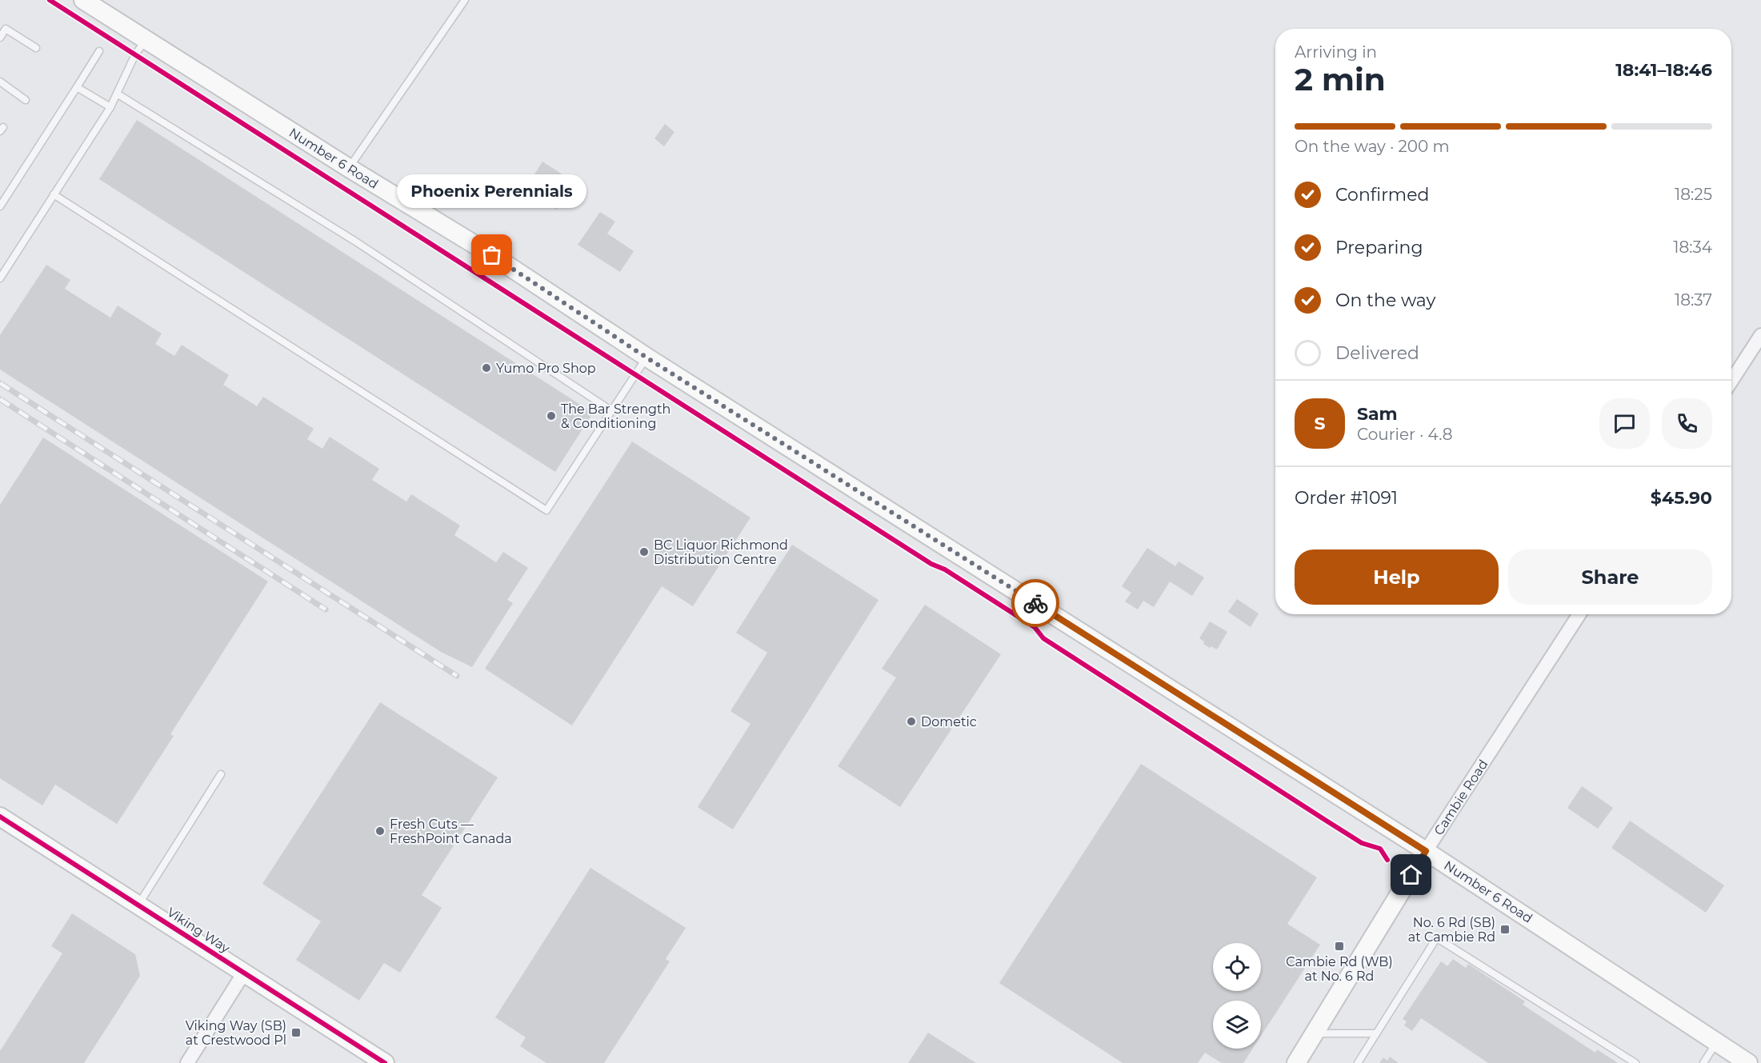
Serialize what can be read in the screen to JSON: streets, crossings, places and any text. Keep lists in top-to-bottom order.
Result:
{
  "streets": {
    "main road": ["Number 6 Road", "Cambie Road", "Viking Way"]
  },
  "crossings": [
    ["Number 6 Road", "Cambie Road"]
  ],
  "places": {
    "other": [
      "Phoenix Perennials",
      "Yumo Pro Shop",
      "The Bar Strength & Conditioning",
      "BC Liquor Richmond Distribution Centre",
      "Dometic",
      "Fresh Cuts — FreshPoint Canada"
    ],
    "transit": ["No. 6 Rd (SB) at Cambie Rd", "Cambie Rd (WB) at No. 6 Rd", "Viking Way (SB) at Crestwood Pl"]
  },
  "page": {
    "heading": ["2 min", "Arriving in", "18:41–18:46"],
    "panel": [
      "Sam",
      "Courier · 4.8",
      "Order #1091",
      "$45.90"
    ],
    "bar": "On the way · 200 m",
    "list": [
      ["Confirmed", "18:25"],
      ["Preparing", "18:34"],
      ["On the way", "18:37"],
      "Delivered"
    ],
    "bubble": "Phoenix Perennials",
    "round": "S",
    "buttons": ["Help", "Share"]
  }
}
